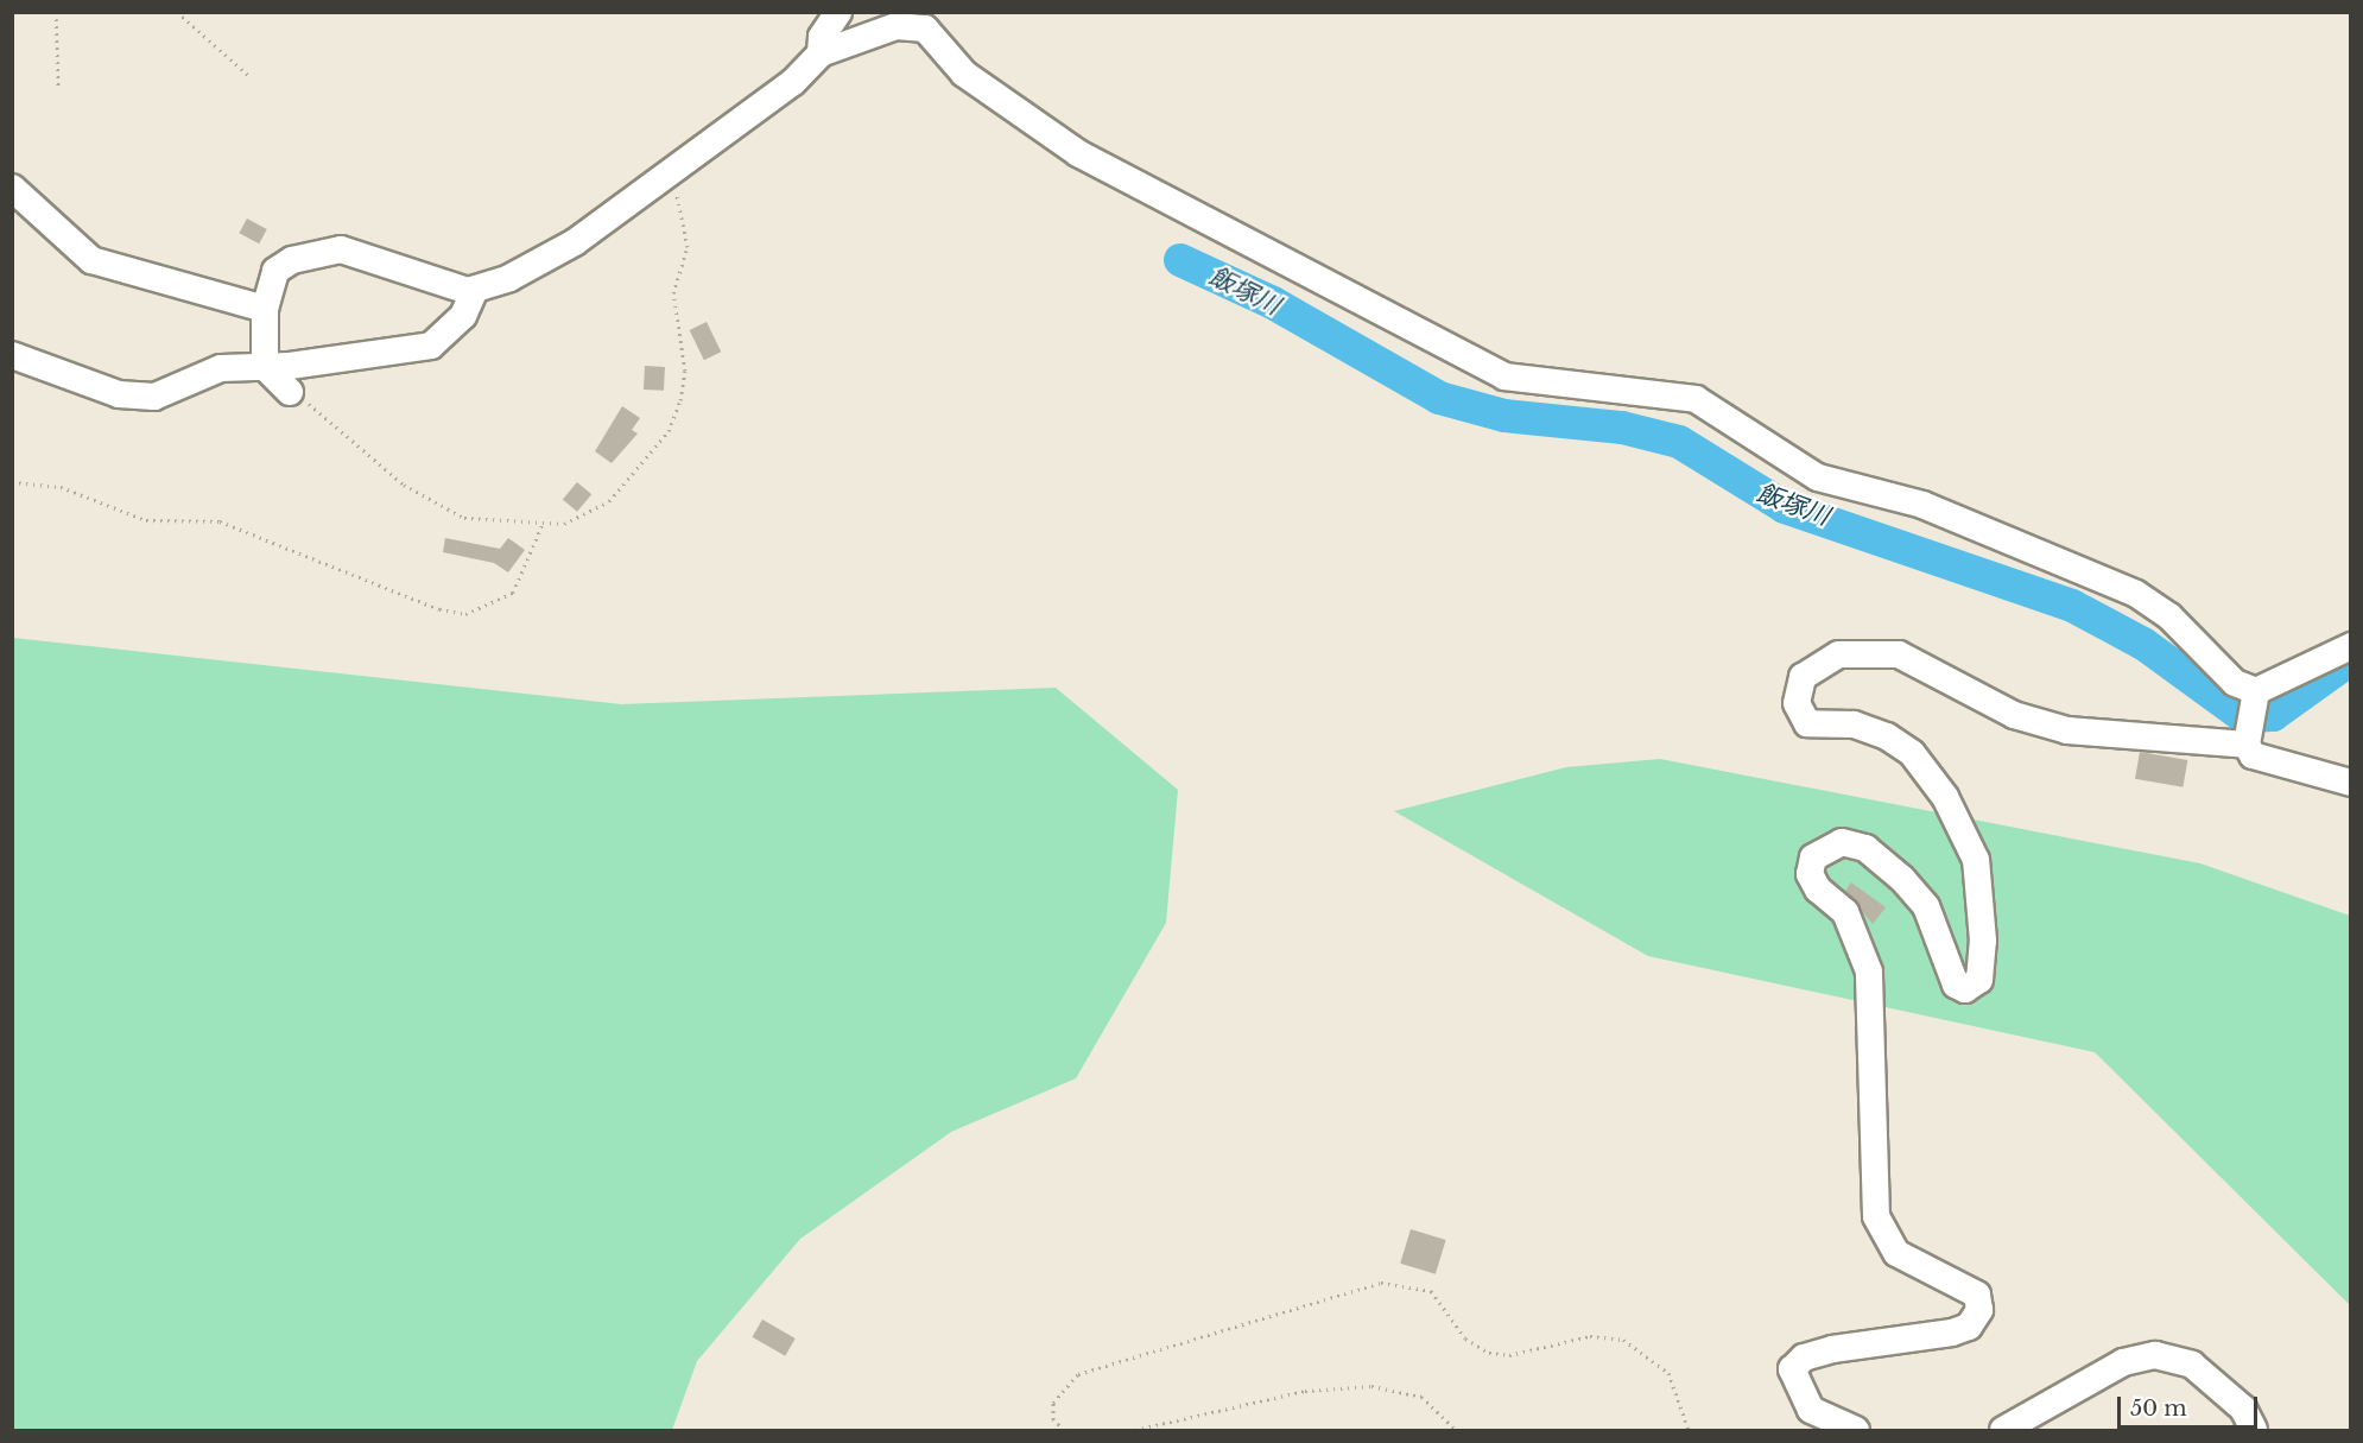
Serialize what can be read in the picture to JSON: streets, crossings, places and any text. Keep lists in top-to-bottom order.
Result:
{
  "water": ["飯塚川"],
  "scale_bar": "50 m"
}
